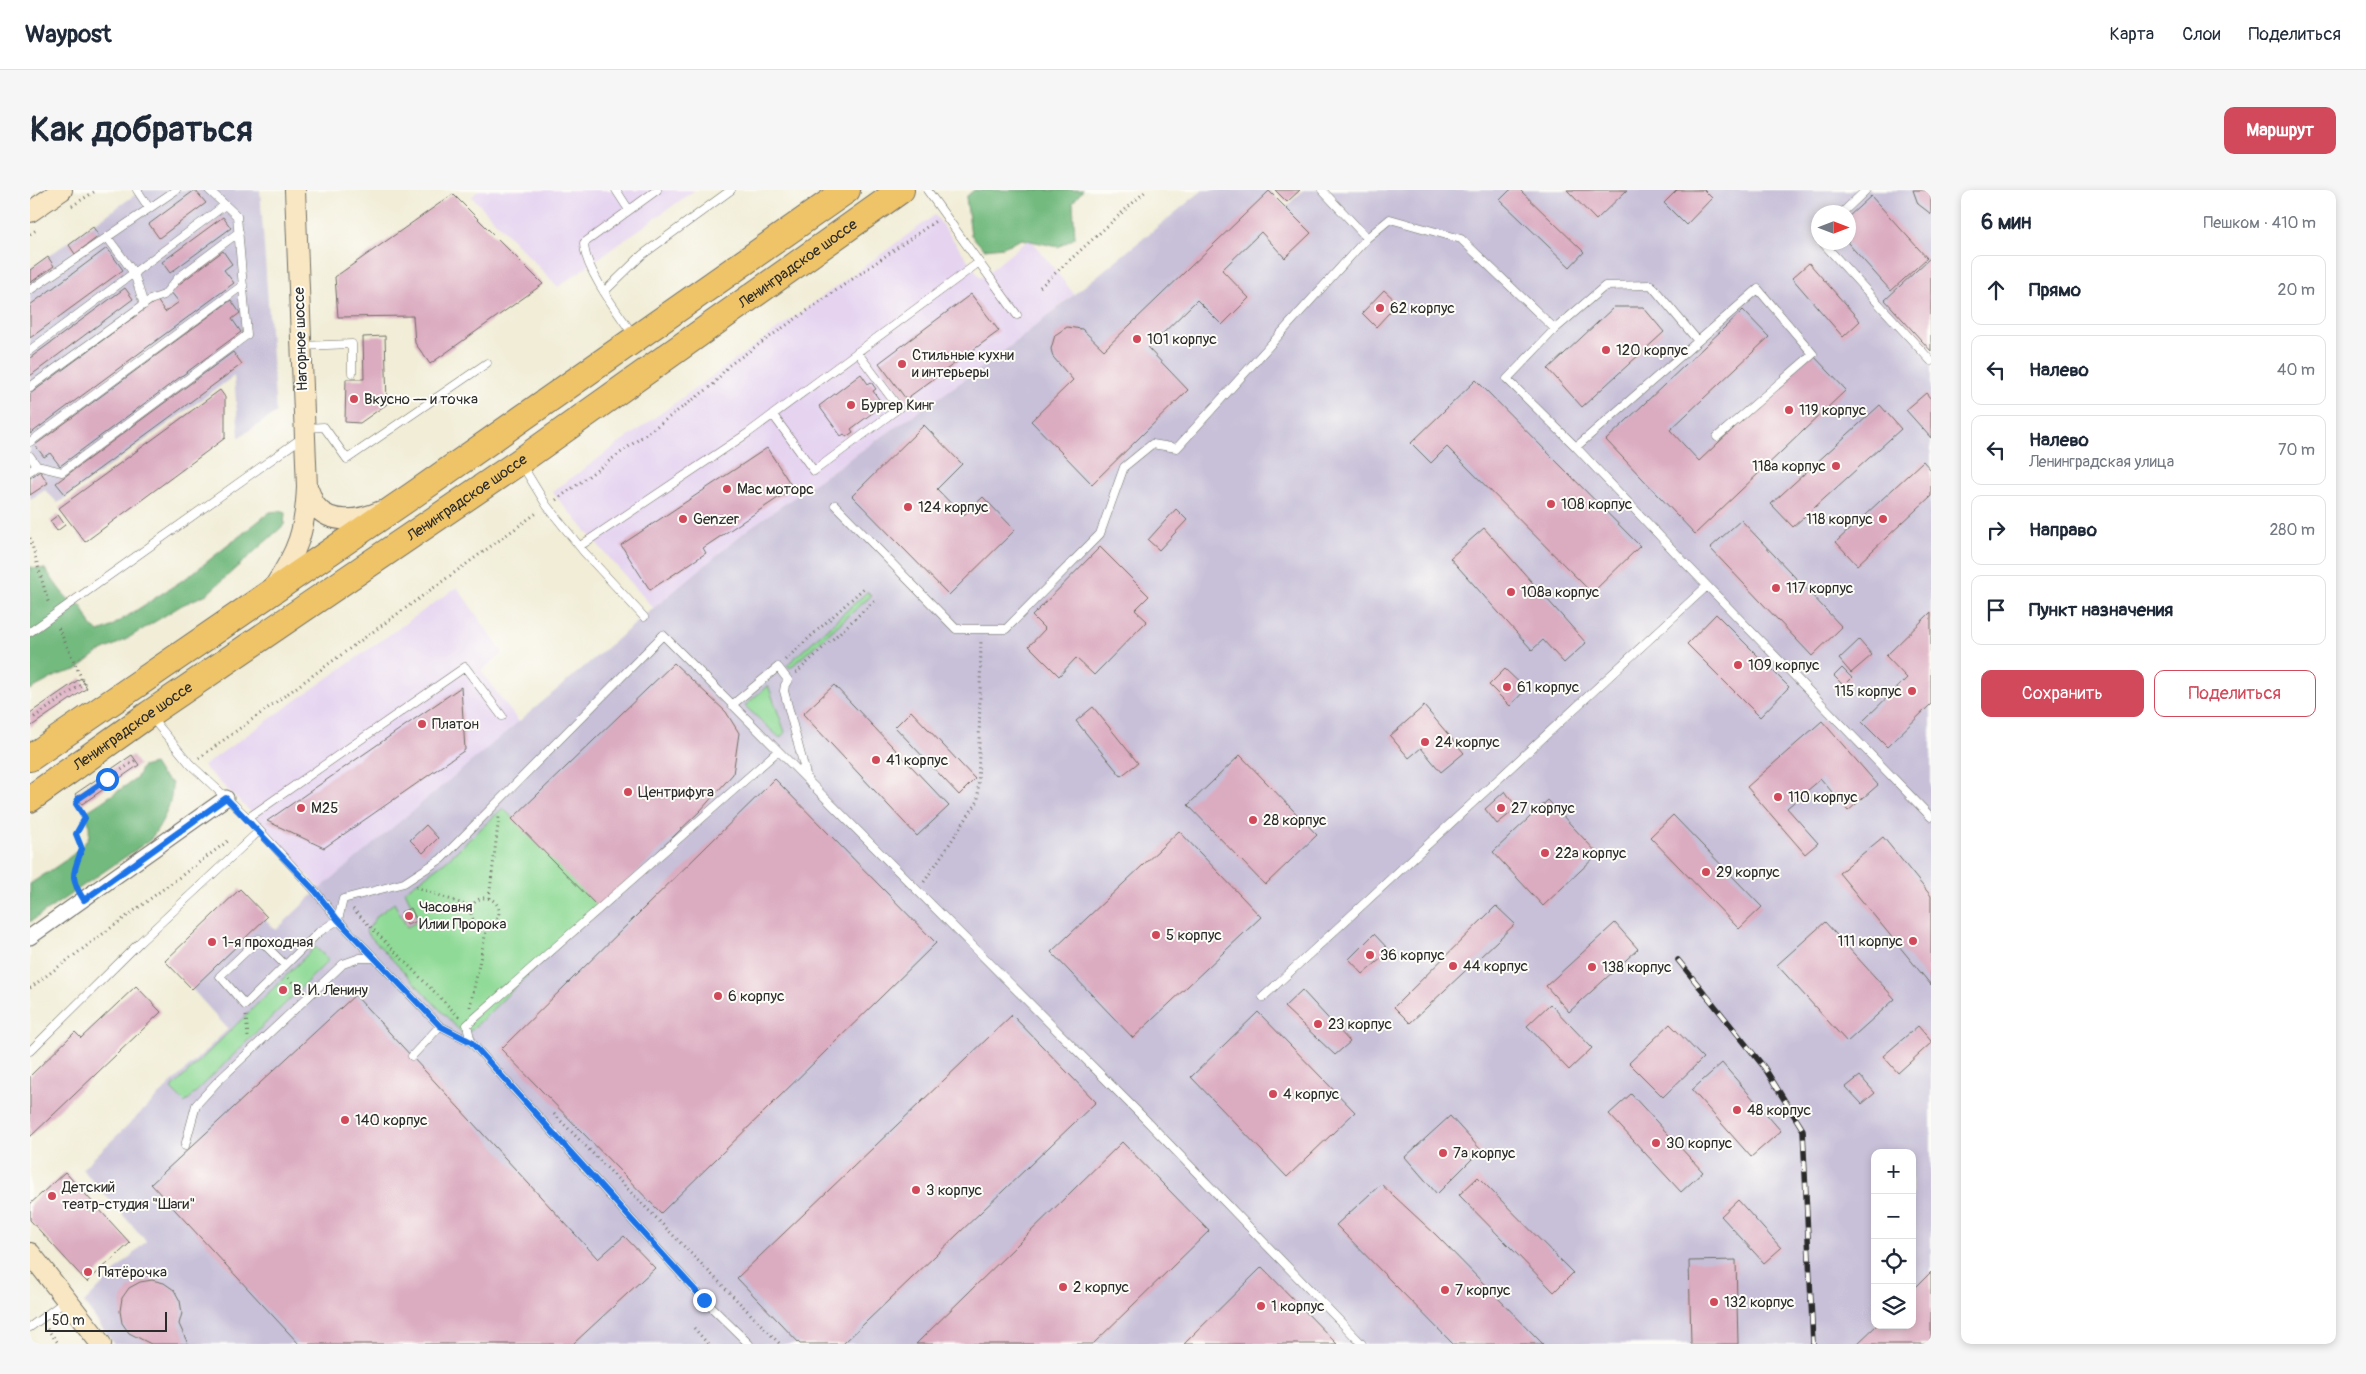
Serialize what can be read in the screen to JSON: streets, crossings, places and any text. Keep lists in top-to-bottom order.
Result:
{
  "streets": {
    "highway": ["Ленинградское шоссе"],
    "street": ["Нагорное шоссе"]
  },
  "crossings": [
    ["Ленинградское шоссе", "Нагорное шоссе"]
  ],
  "places": [
    "62 корпус",
    "101 корпус",
    "120 корпус",
    "Стильные кухни и интерьеры",
    "Вкусно — и точка",
    "Бургер Кинг",
    "119 корпус",
    "118а корпус",
    "Мас моторс",
    "108 корпус",
    "124 корпус",
    "Genzer",
    "118 корпус",
    "117 корпус",
    "108а корпус",
    "109 корпус",
    "61 корпус",
    "115 корпус",
    "Платон",
    "24 корпус",
    "41 корпус",
    "Центрифуга",
    "110 корпус",
    "М25",
    "27 корпус",
    "28 корпус",
    "22а корпус",
    "29 корпус",
    "Часовня Илии Пророка",
    "5 корпус",
    "111 корпус",
    "1-я проходная",
    "36 корпус",
    "44 корпус",
    "138 корпус",
    "В. И. Ленину",
    "6 корпус",
    "23 корпус",
    "4 корпус",
    "48 корпус",
    "140 корпус",
    "30 корпус",
    "7а корпус",
    "3 корпус",
    "Детский театр-студия \"Шаги\"",
    "Пятёрочка",
    "2 корпус",
    "7 корпус",
    "132 корпус",
    "1 корпус"
  ],
  "scale_bar": "50 m",
  "north": "right",
  "page": {
    "header": "Waypost",
    "nav": ["Карта", "Слои", "Поделиться"],
    "buttons": [
      "Маршрут",
      ["Сохранить", "Поделиться"]
    ],
    "title": "Как добраться",
    "heading": ["6 мин", "Пешком · 410 m"],
    "list": [
      ["Прямо", "20 m"],
      ["Налево", "40 m"],
      ["Налево", "Ленинградская улица", "70 m"],
      ["Направо", "280 m"],
      "Пункт назначения"
    ],
    "map_buttons": ["+", "−"],
    "scale": "50 m"
  }
}
